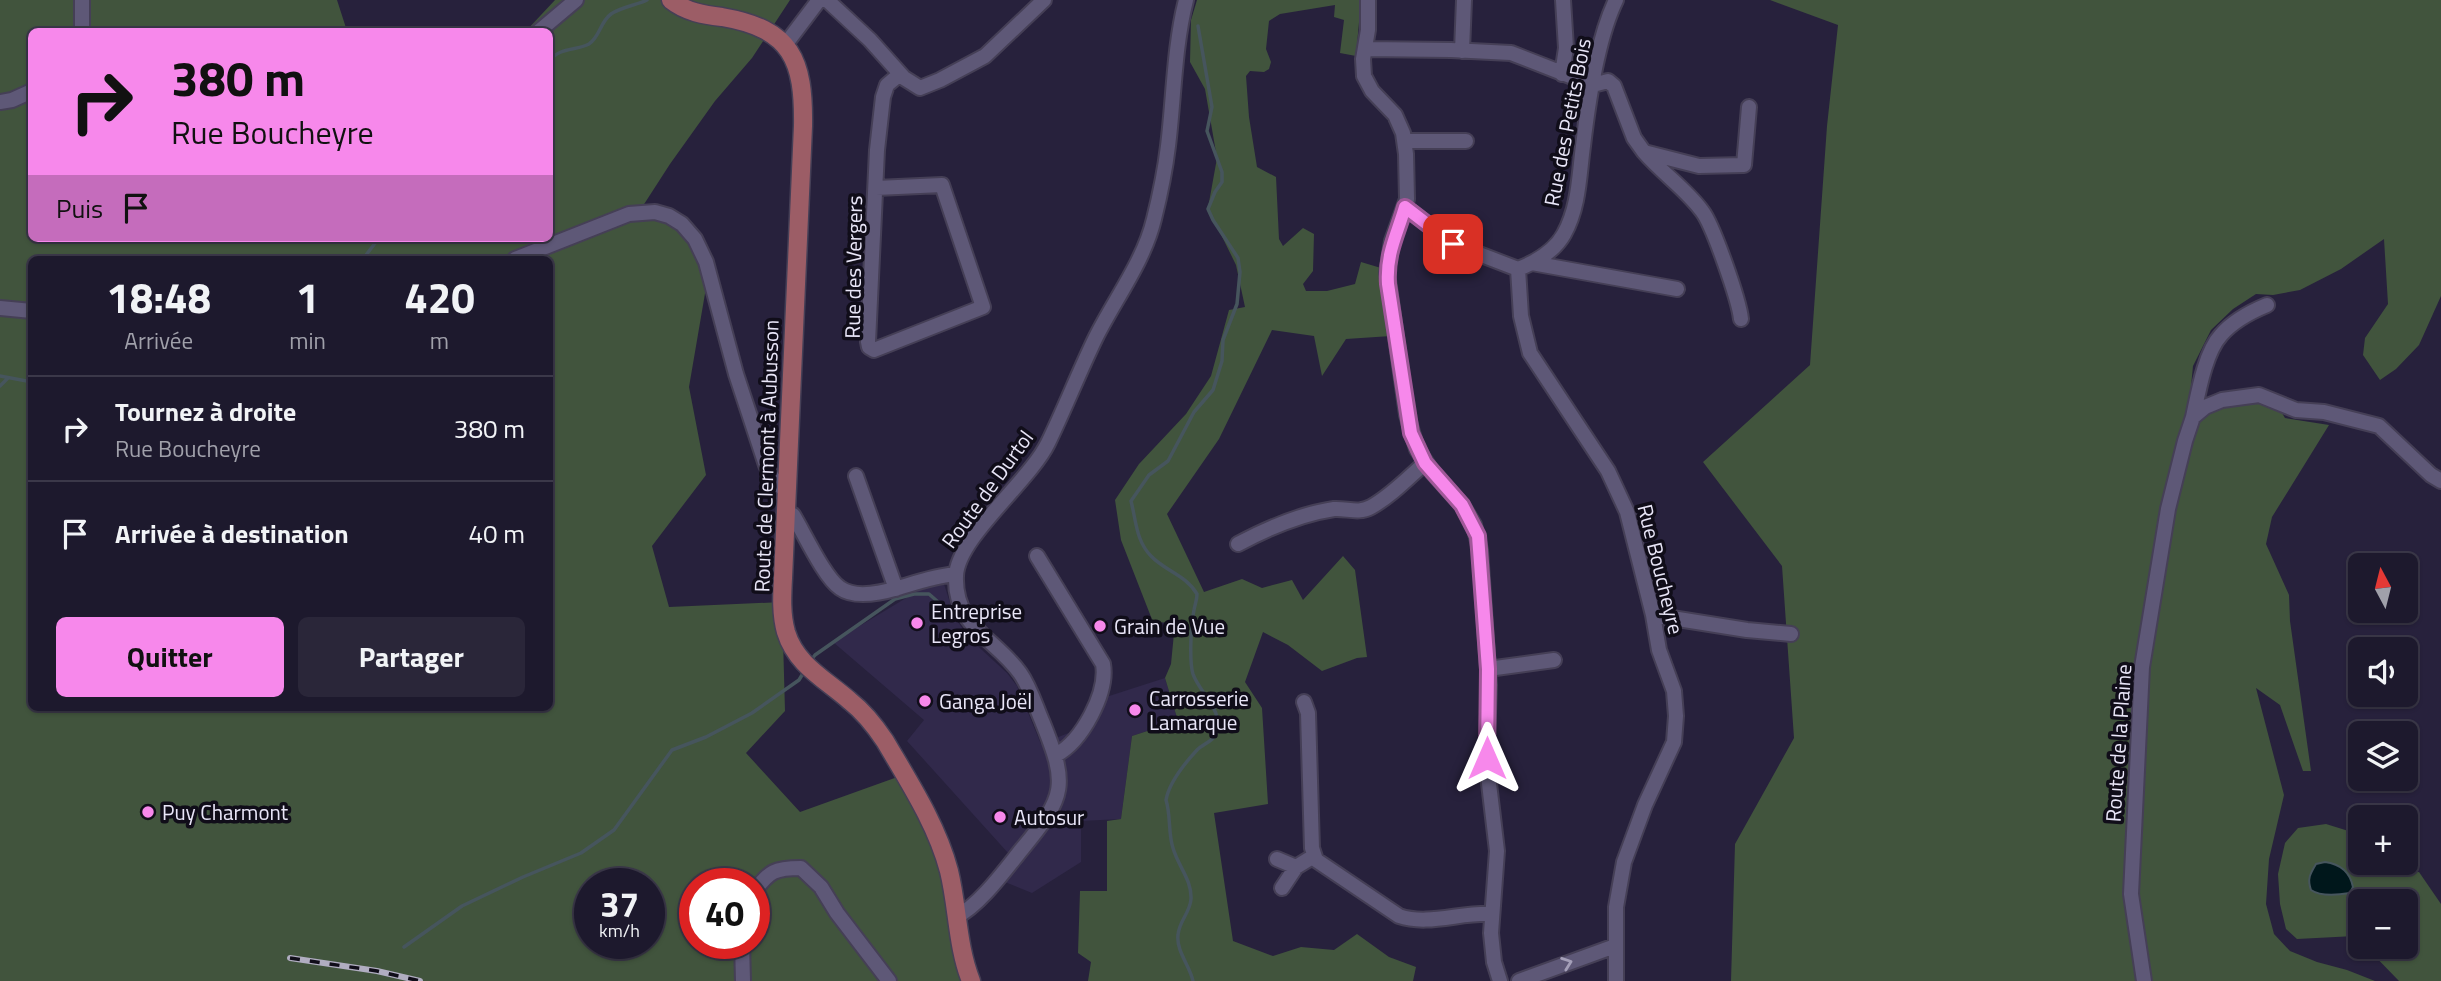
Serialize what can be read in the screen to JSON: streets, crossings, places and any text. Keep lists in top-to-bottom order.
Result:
{
  "streets": {
    "main road": ["Route de Clermont à Aubusson"],
    "street": [
      "Rue des Petits Bois",
      "Rue des Vergers",
      "Route de Durtol",
      "Rue Boucheyre",
      "Route de la Plaine"
    ]
  },
  "crossings": [
    ["Rue des Petits Bois", "Rue Boucheyre"],
    ["Route de Clermont à Aubusson", "Route de Durtol"]
  ],
  "places": [
    "Entreprise Legros",
    "Grain de Vue",
    "Ganga Joël",
    "Carrosserie Lamarque",
    "Puy Charmont",
    "Autosur"
  ],
  "north": "top",
  "page": {
    "turn": ["380 m", "Rue Boucheyre"],
    "then": "Puis",
    "eta": [
      "18:48",
      "Arrivée",
      "1",
      "min",
      "420",
      "m"
    ],
    "list": [
      {
        "name": "Tournez à droite",
        "note": "Rue Boucheyre",
        "value": "380 m"
      },
      {
        "name": "Arrivée à destination",
        "value": "40 m"
      }
    ],
    "map_buttons": ["+", "−"],
    "buttons": ["Quitter", "Partager"],
    "speed": "37 km/h",
    "limit": "40"
  }
}
